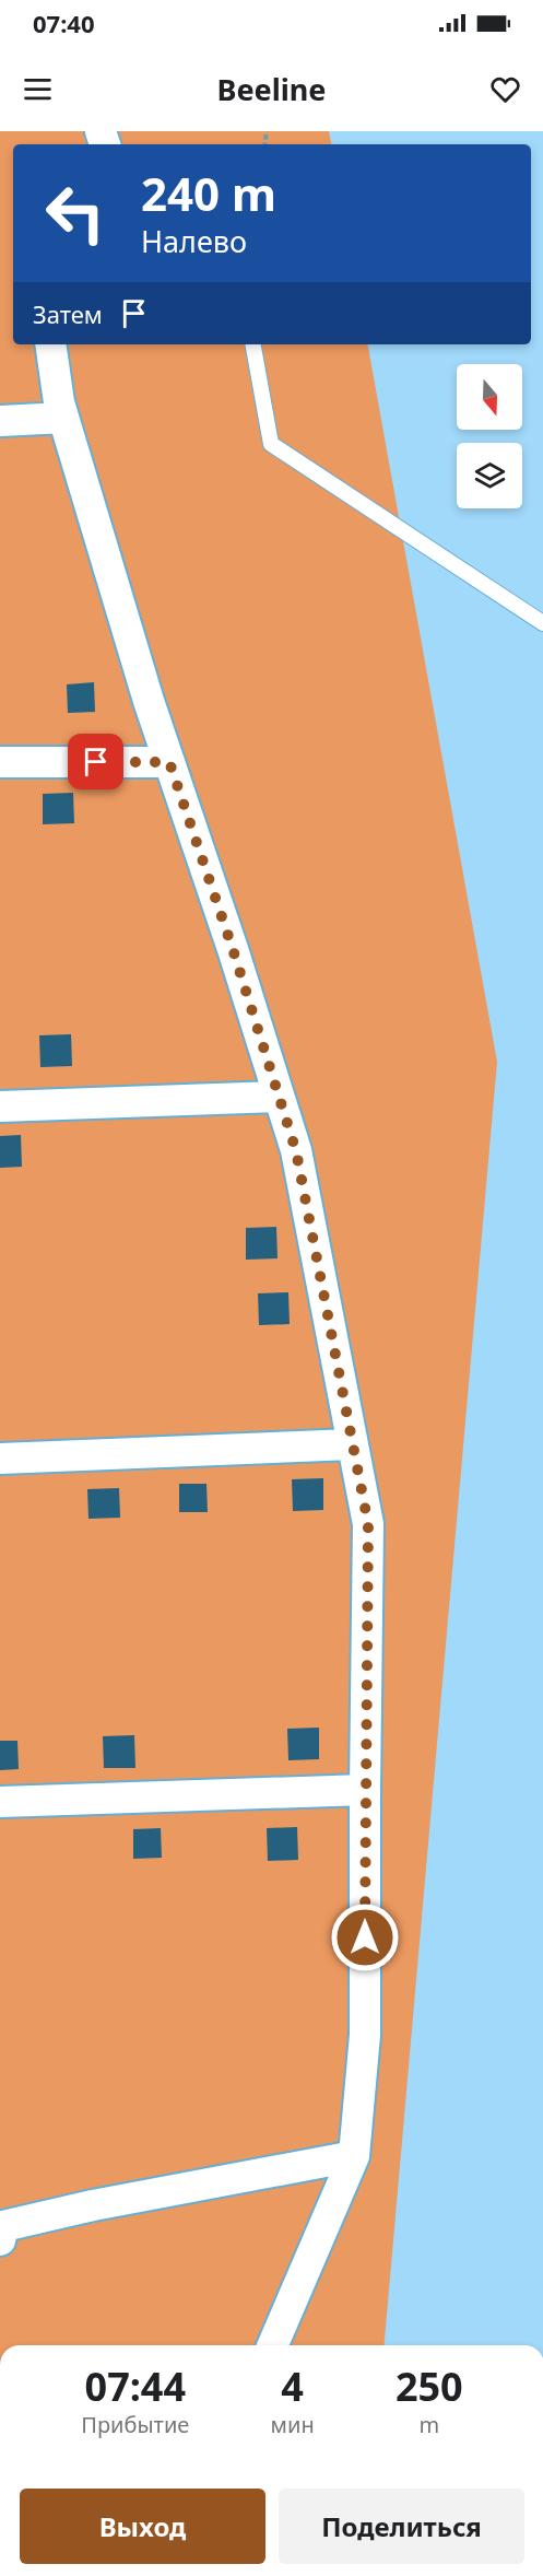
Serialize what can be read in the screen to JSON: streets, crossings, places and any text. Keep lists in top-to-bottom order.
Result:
{
  "north": "bottom",
  "page": {
    "status": "07:40",
    "header": "Beeline",
    "turn": ["240 m", "Налево"],
    "then": "Затем",
    "eta": [
      "07:44",
      "Прибытие",
      "4",
      "мин",
      "250",
      "m"
    ],
    "buttons": ["Выход", "Поделиться"]
  }
}
